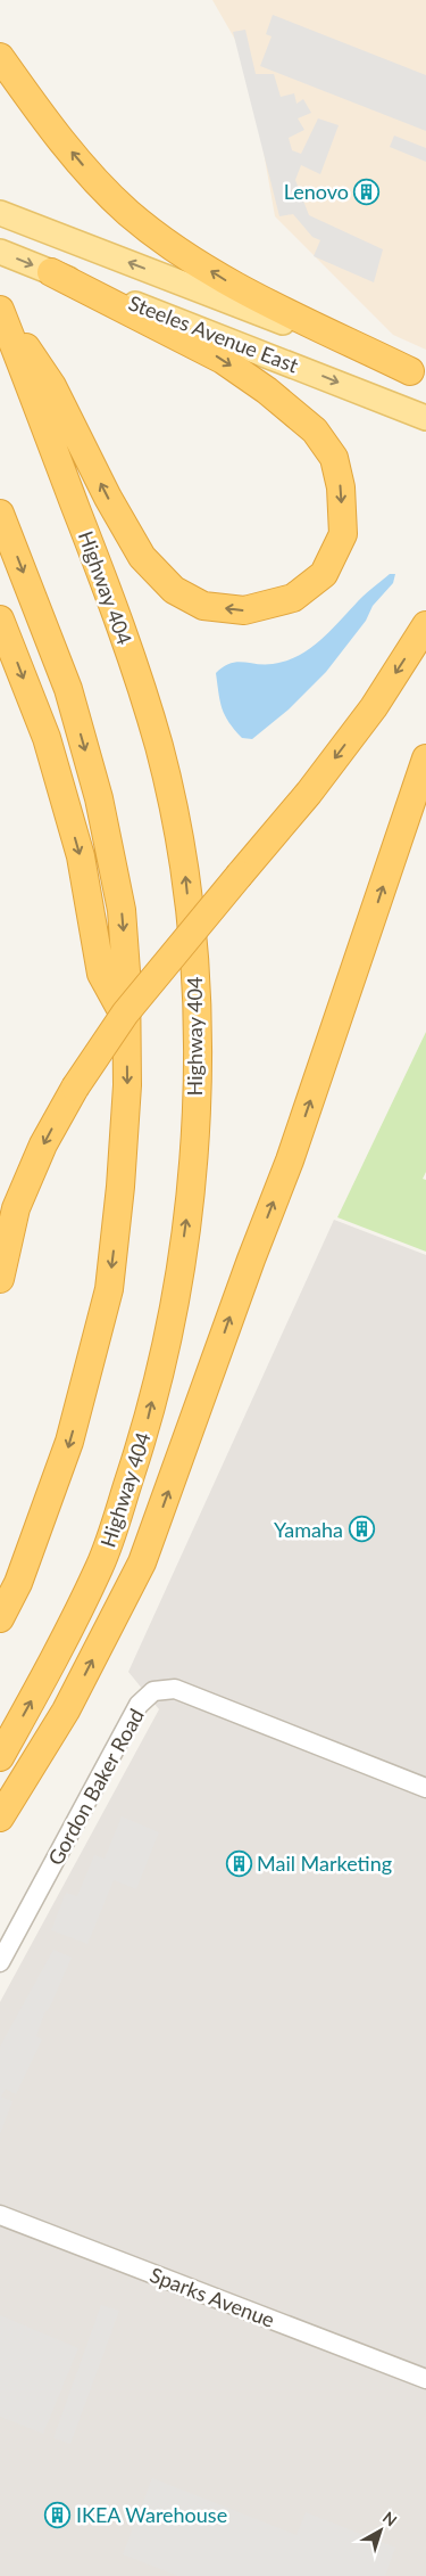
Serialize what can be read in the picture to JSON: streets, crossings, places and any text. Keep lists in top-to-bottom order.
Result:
{
  "streets": {
    "highway": ["Highway 404"],
    "main road": ["Steeles Avenue East"],
    "street": ["Gordon Baker Road", "Sparks Avenue"]
  },
  "places": {
    "building": [
      "Lenovo",
      "Yamaha",
      "Mail Marketing",
      "IKEA Warehouse"
    ]
  },
  "north": "top right"
}
